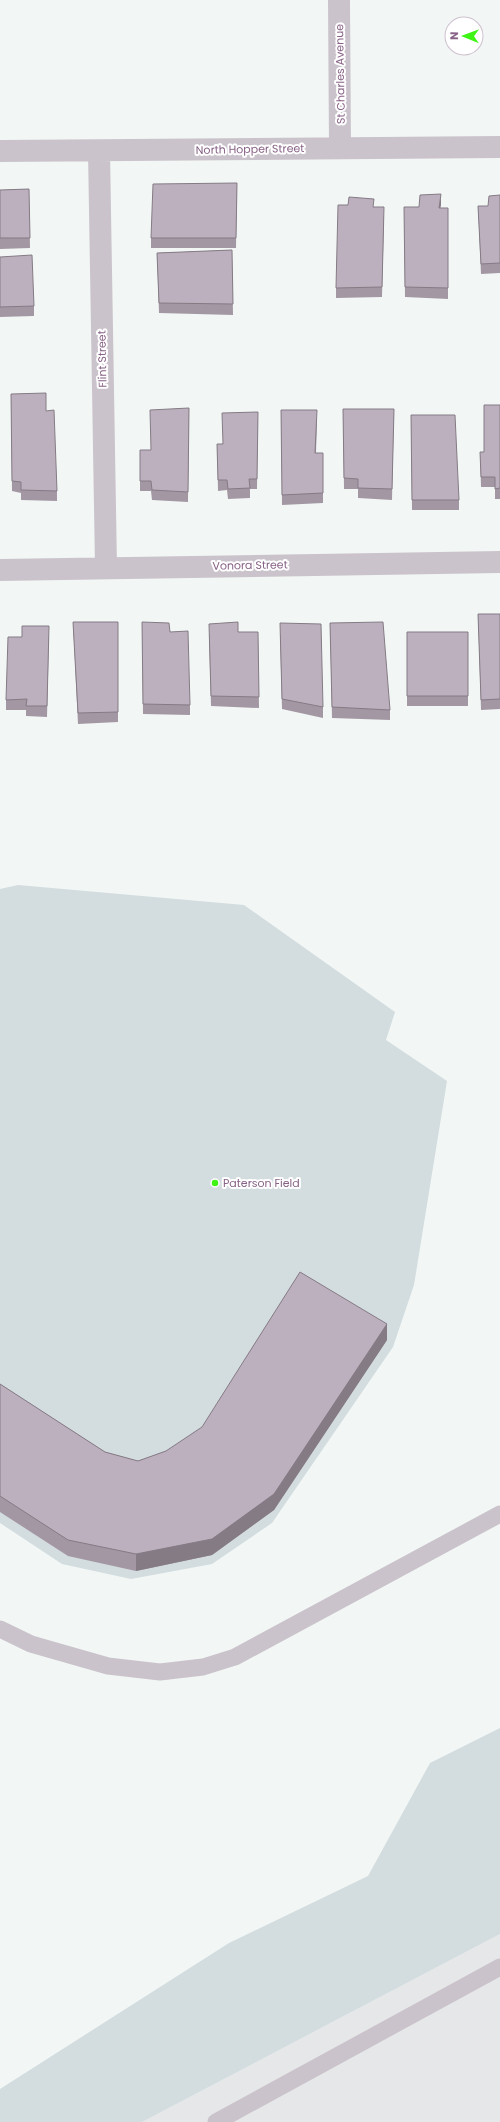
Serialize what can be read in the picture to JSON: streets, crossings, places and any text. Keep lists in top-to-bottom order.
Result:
{
  "streets": {
    "street": [
      "St Charles Avenue",
      "North Hopper Street",
      "Flint Street",
      "Vonora Street"
    ]
  },
  "crossings": [
    ["St Charles Avenue", "North Hopper Street"],
    ["North Hopper Street", "Flint Street"],
    ["Flint Street", "Vonora Street"]
  ],
  "places": ["Paterson Field"],
  "north": "left"
}
